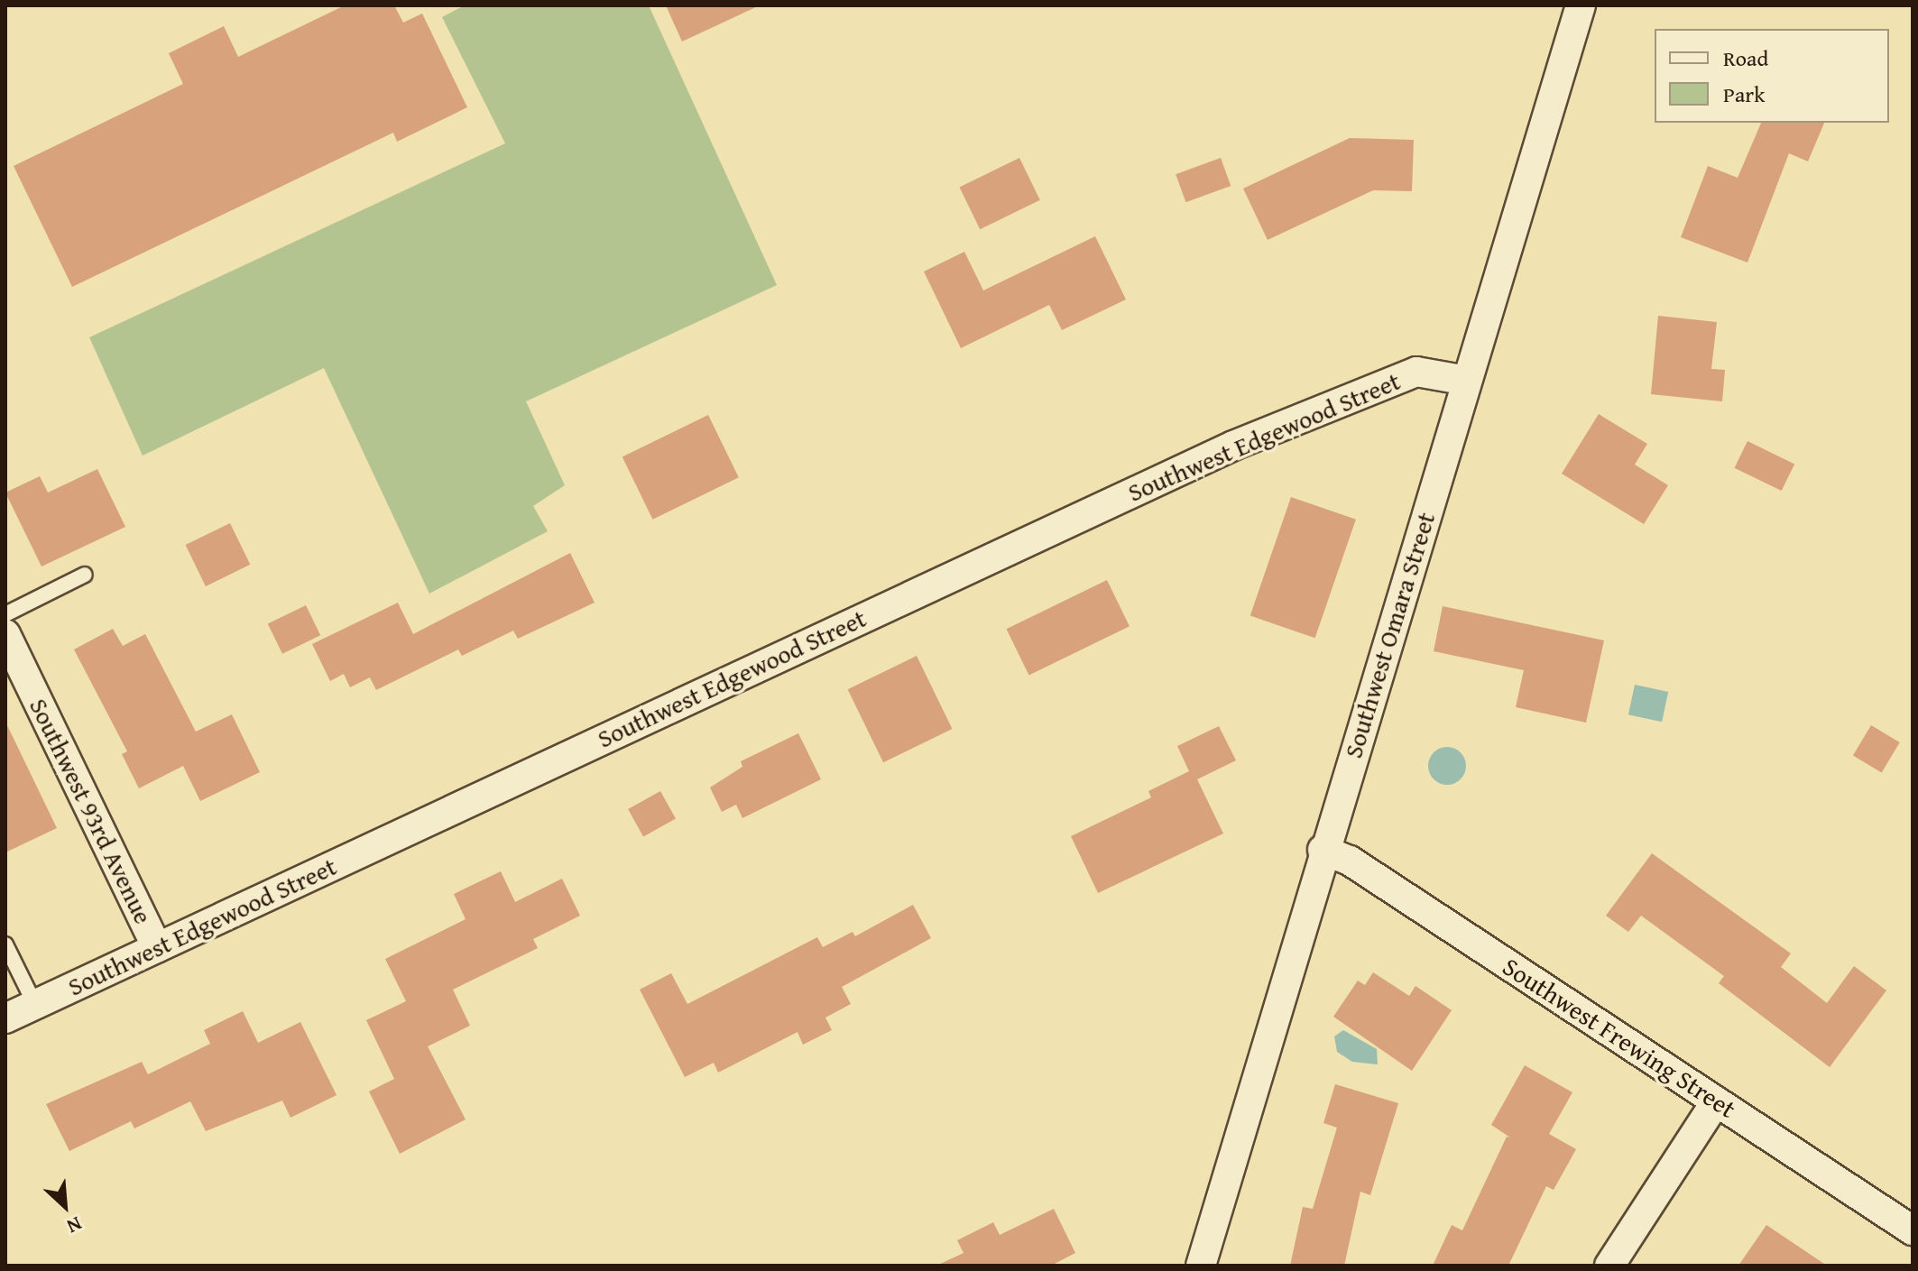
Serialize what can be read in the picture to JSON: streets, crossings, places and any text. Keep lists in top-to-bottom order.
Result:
{
  "streets": {
    "street": [
      "Southwest Edgewood Street",
      "Southwest Omara Street",
      "Southwest 93rd Avenue",
      "Southwest Frewing Street"
    ]
  },
  "crossings": [
    ["Southwest Edgewood Street", "Southwest Omara Street"],
    ["Southwest Edgewood Street", "Southwest 93rd Avenue"],
    ["Southwest Omara Street", "Southwest Frewing Street"]
  ],
  "legend": ["Road", "Park"],
  "north": "bottom right"
}
